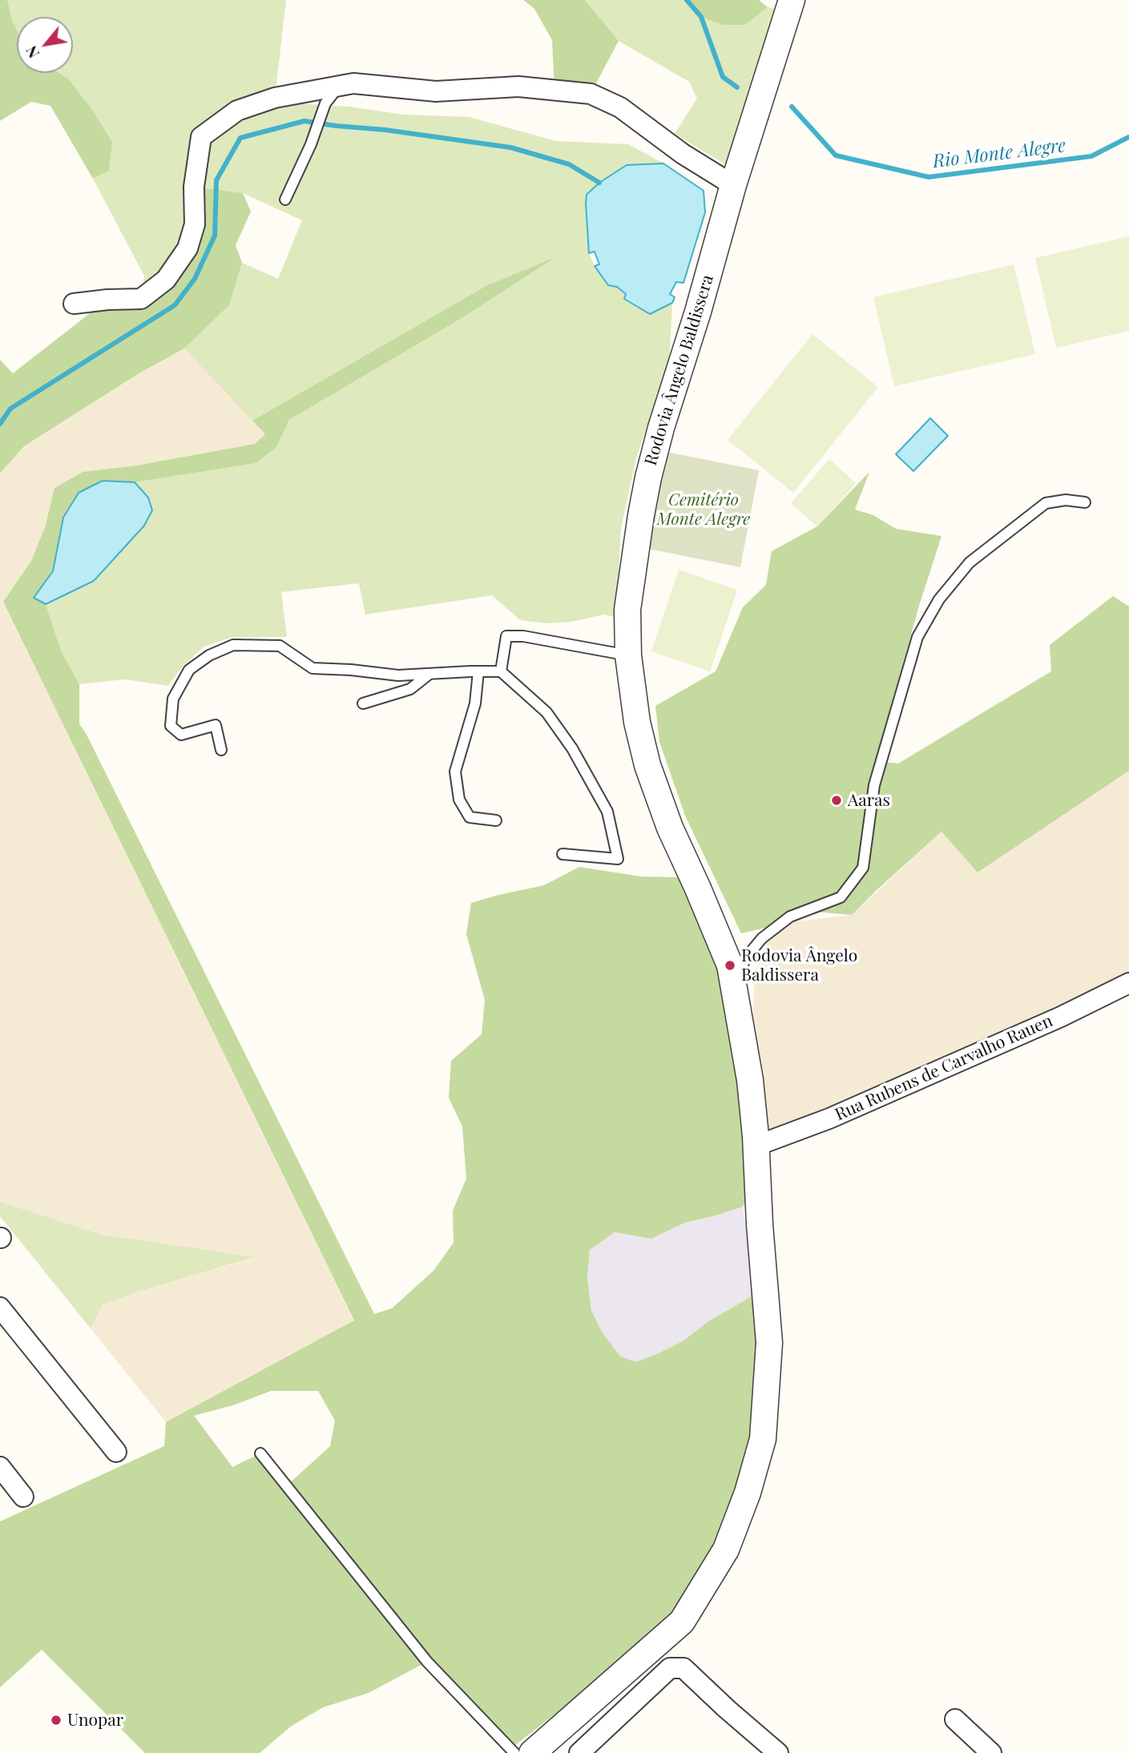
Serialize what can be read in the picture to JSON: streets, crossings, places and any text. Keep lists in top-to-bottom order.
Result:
{
  "streets": {
    "street": ["Rodovia Ângelo Baldissera", "Rua Rubens de Carvalho Rauen"]
  },
  "crossings": [
    ["Rodovia Ângelo Baldissera", "Rua Rubens de Carvalho Rauen"]
  ],
  "water": ["Rio Monte Alegre"],
  "parks": ["Cemitério Monte Alegre"],
  "places": ["Aaras", "Rodovia Ângelo Baldissera", "Unopar"],
  "north": "bottom left"
}
